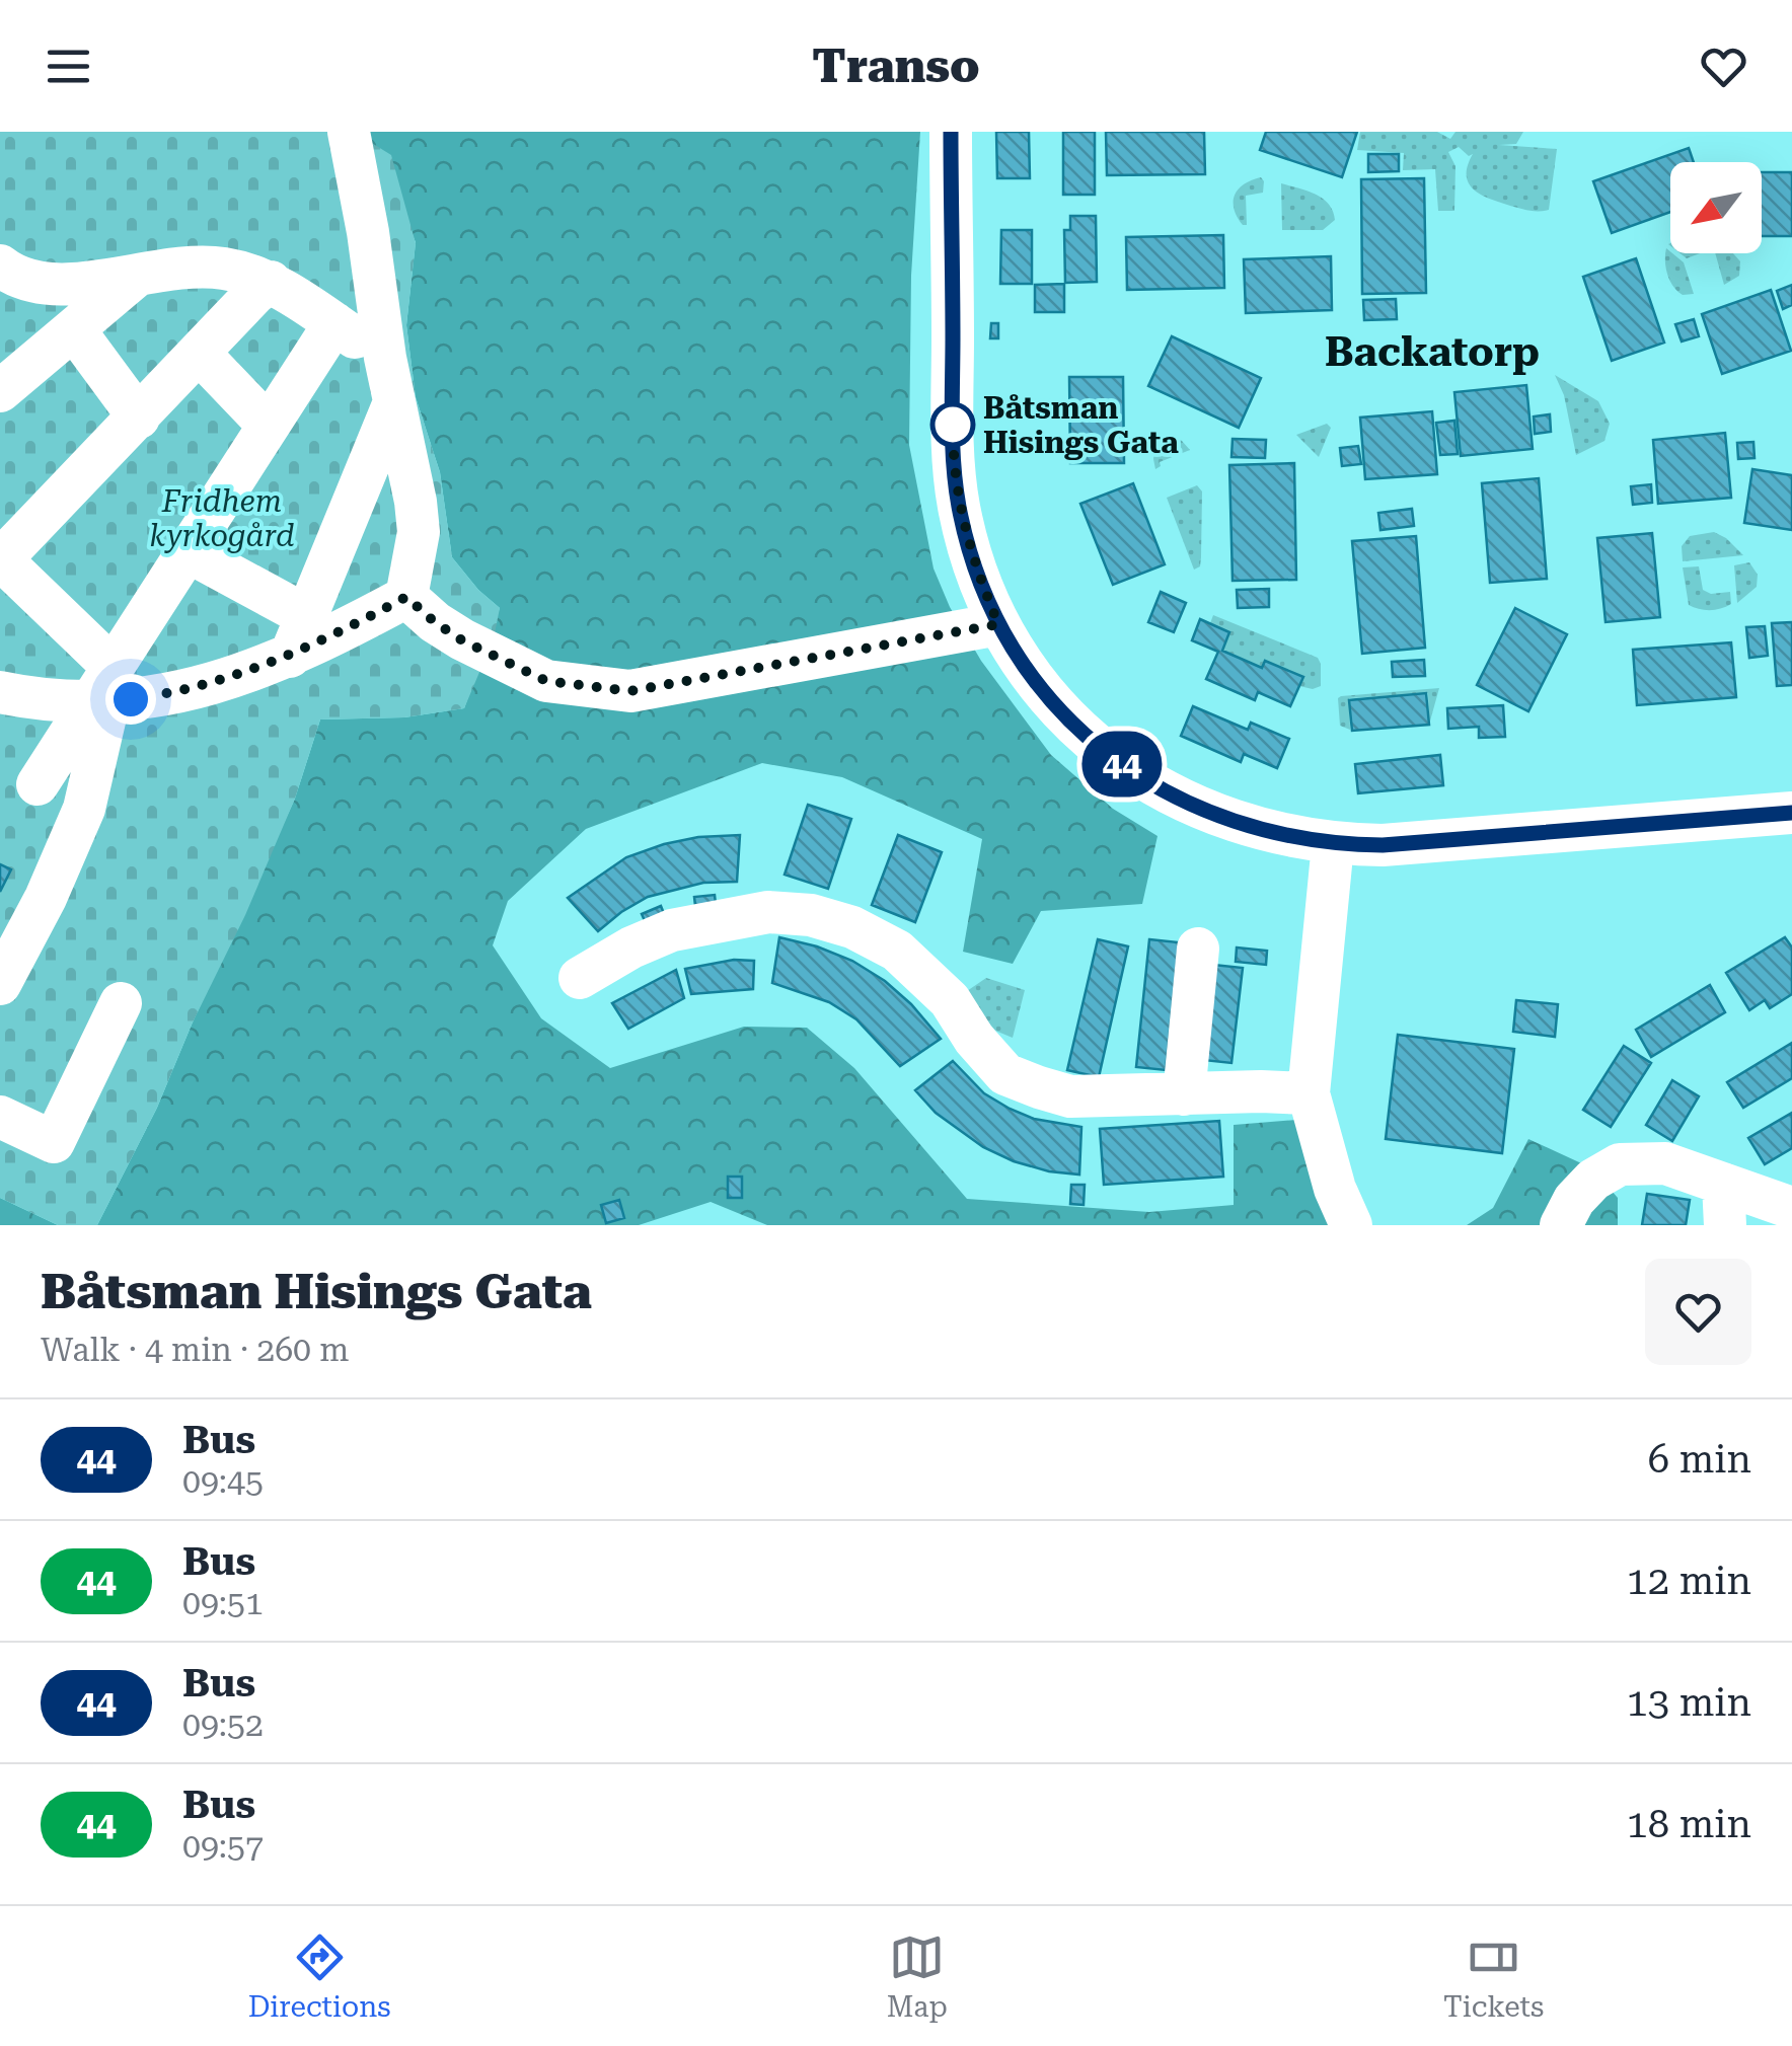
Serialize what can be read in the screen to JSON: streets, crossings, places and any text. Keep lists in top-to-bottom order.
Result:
{
  "districts": ["Backatorp"],
  "parks": ["Fridhem kyrkogård"],
  "places": ["Båtsman Hisings Gata"],
  "lines": ["bus line 44"],
  "north": "bottom left",
  "page": {
    "header": "Transo",
    "on_map": "44",
    "heading": ["Båtsman Hisings Gata", "Walk · 4 min · 260 m"],
    "list": [
      {
        "mark": "44",
        "name": "Bus",
        "note": "09:45",
        "value": "6 min"
      },
      {
        "mark": "44",
        "name": "Bus",
        "note": "09:51",
        "value": "12 min"
      },
      {
        "mark": "44",
        "name": "Bus",
        "note": "09:52",
        "value": "13 min"
      },
      {
        "mark": "44",
        "name": "Bus",
        "note": "09:57",
        "value": "18 min"
      }
    ],
    "tabs": ["Directions", "Map", "Tickets"]
  }
}
